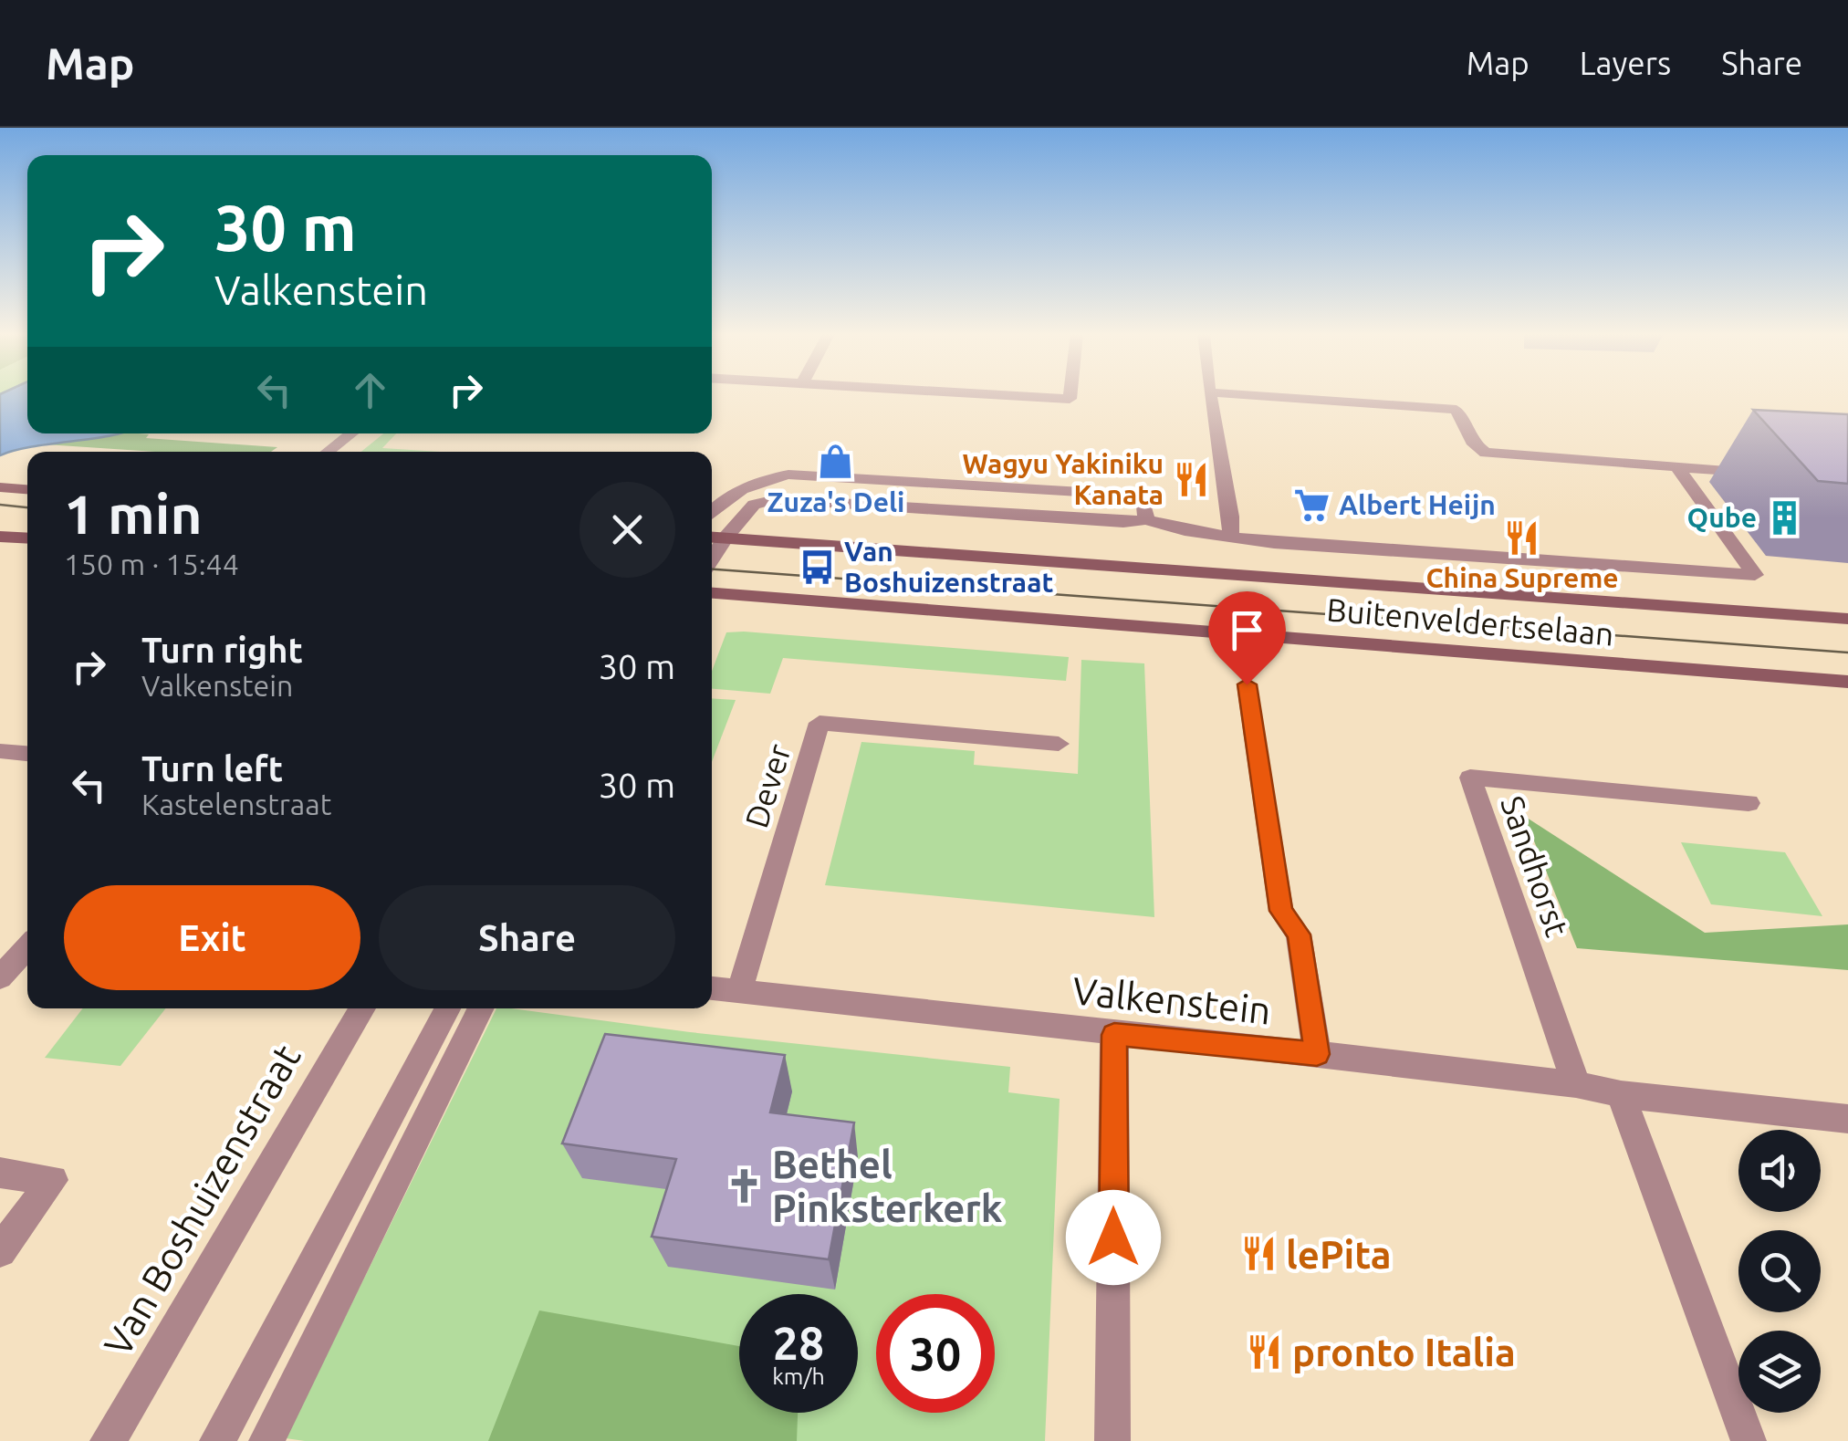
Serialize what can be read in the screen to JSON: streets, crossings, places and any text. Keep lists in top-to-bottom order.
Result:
{
  "streets": {
    "main road": ["Buitenveldertselaan"],
    "street": [
      "Dever",
      "Sandhorst",
      "Valkenstein",
      "Van Boshuizenstraat"
    ]
  },
  "crossings": [
    ["Dever", "Valkenstein"],
    ["Sandhorst", "Valkenstein"]
  ],
  "places": {
    "shop": ["Zuza's Deli"],
    "restaurant": [
      "Wagyu Yakiniku Kanata",
      "China Supreme",
      "lePita",
      "pronto Italia"
    ],
    "supermarket": ["Albert Heijn"],
    "building": ["Qube"],
    "bus stop": ["Van Boshuizenstraat"],
    "church": ["Bethel Pinksterkerk"]
  },
  "page": {
    "header": "Map",
    "nav": ["Map", "Layers", "Share"],
    "turn": ["30 m", "Valkenstein"],
    "heading": ["1 min", "150 m · 15:44"],
    "list": [
      {
        "name": "Turn right",
        "note": "Valkenstein",
        "value": "30 m"
      },
      {
        "name": "Turn left",
        "note": "Kastelenstraat",
        "value": "30 m"
      }
    ],
    "buttons": ["Exit", "Share"],
    "speed": "28 km/h",
    "limit": "30"
  }
}
